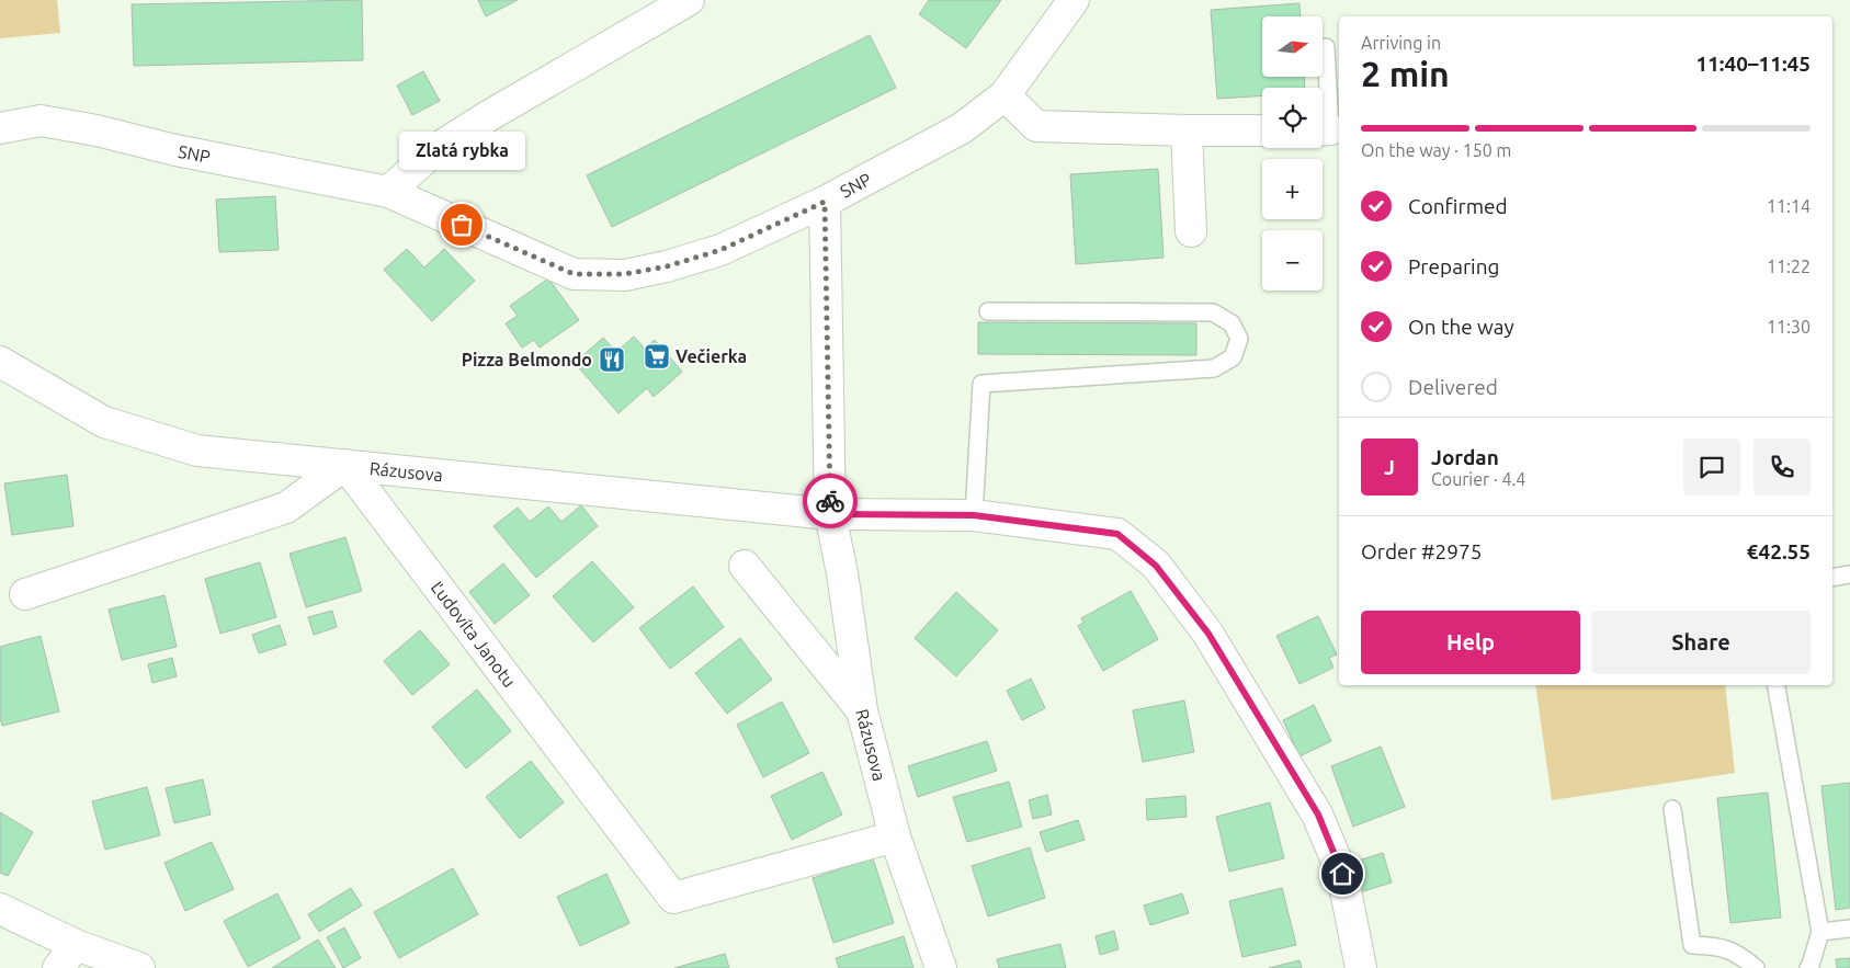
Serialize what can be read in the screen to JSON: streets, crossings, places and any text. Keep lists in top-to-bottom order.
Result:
{
  "streets": {
    "street": ["SNP", "Rázusova", "Ľudovíta Janotu"]
  },
  "crossings": [
    ["SNP", "Rázusova"],
    ["Rázusova", "Ľudovíta Janotu"]
  ],
  "places": {
    "other": ["Zlatá rybka"],
    "supermarket": ["Večierka"],
    "restaurant": ["Pizza Belmondo"]
  },
  "north": "right",
  "page": {
    "map_buttons": ["+", "−"],
    "heading": ["2 min", "Arriving in", "11:40–11:45"],
    "panel": [
      "Jordan",
      "Courier · 4.4",
      "Order #2975",
      "€42.55"
    ],
    "bar": "On the way · 150 m",
    "bubble": "Zlatá rybka",
    "list": [
      ["Confirmed", "11:14"],
      ["Preparing", "11:22"],
      ["On the way", "11:30"],
      "Delivered"
    ],
    "round": "J",
    "buttons": ["Help", "Share"]
  }
}
